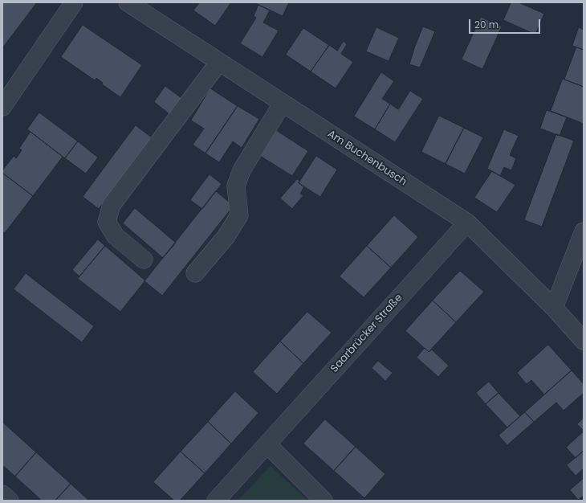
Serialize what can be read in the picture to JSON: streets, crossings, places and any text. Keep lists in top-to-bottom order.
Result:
{
  "streets": {
    "street": ["Am Buchenbusch", "Saarbrücker Straße"]
  },
  "crossings": [
    ["Am Buchenbusch", "Saarbrücker Straße"]
  ],
  "scale_bar": "20 m"
}
